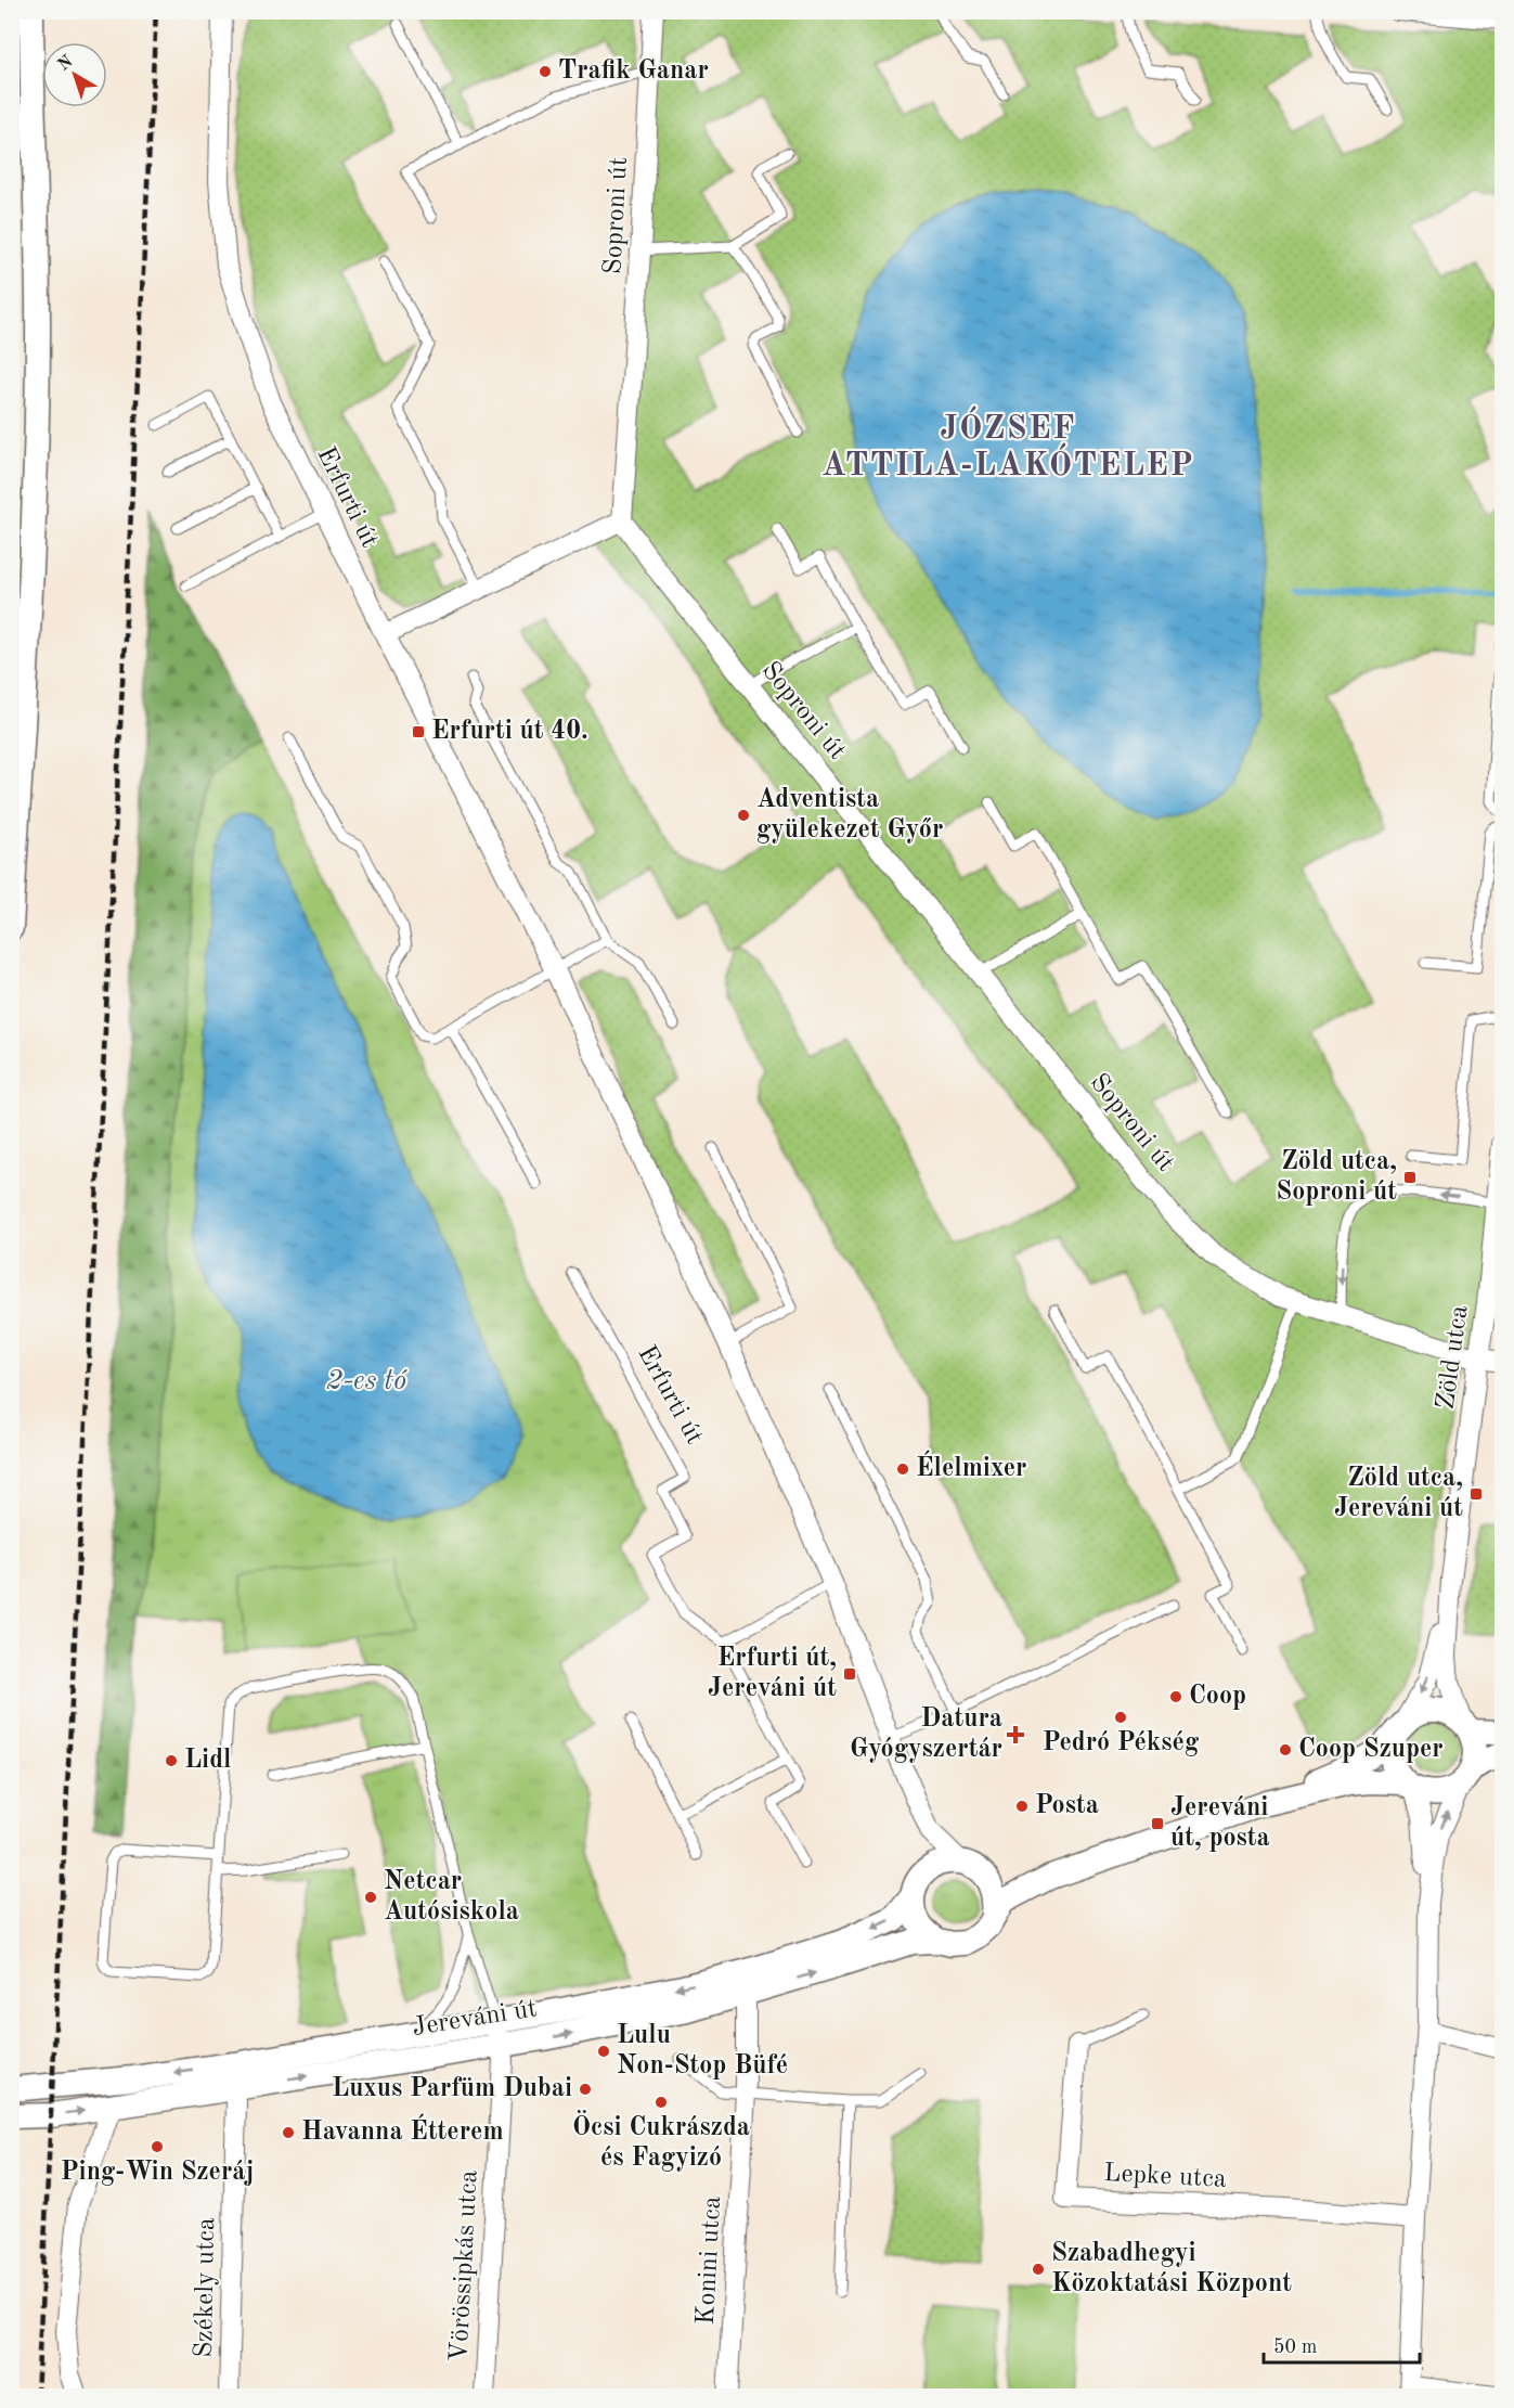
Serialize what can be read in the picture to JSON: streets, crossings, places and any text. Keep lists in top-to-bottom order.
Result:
{
  "streets": {
    "street": [
      "Soproni út",
      "Erfurti út",
      "Zöld utca",
      "Jereváni út",
      "Lepke utca",
      "Konini utca",
      "Vörössipkás utca",
      "Székely utca"
    ]
  },
  "crossings": [
    ["Soproni út", "Zöld utca"],
    ["Erfurti út", "Jereváni út"],
    ["Zöld utca", "Jereváni út"],
    ["Jereváni út", "Konini utca"],
    ["Jereváni út", "Vörössipkás utca"],
    ["Jereváni út", "Székely utca"]
  ],
  "districts": ["JÓZSEF ATTILA-LAKÓTELEP"],
  "water": ["2-es tó"],
  "places": {
    "other": [
      "Trafik Ganar",
      "Adventista gyülekezet Győr",
      "Élelmixer",
      "Coop",
      "Pedró Pékség",
      "Coop Szuper",
      "Lidl",
      "Posta",
      "Netcar Autósiskola",
      "Lulu Non-Stop Büfé",
      "Luxus Parfüm Dubai",
      "Öcsi Cukrászda és Fagyizó",
      "Havanna Étterem",
      "Ping-Win Szeráj",
      "Szabadhegyi Közoktatási Központ"
    ],
    "transit": [
      "Erfurti út 40.",
      "Zöld utca, Soproni út",
      "Zöld utca, Jereváni út",
      "Erfurti út, Jereváni út",
      "Jereváni út, posta"
    ],
    "health": ["Datura Gyógyszertár"]
  },
  "scale_bar": "50 m",
  "north": "top left"
}
